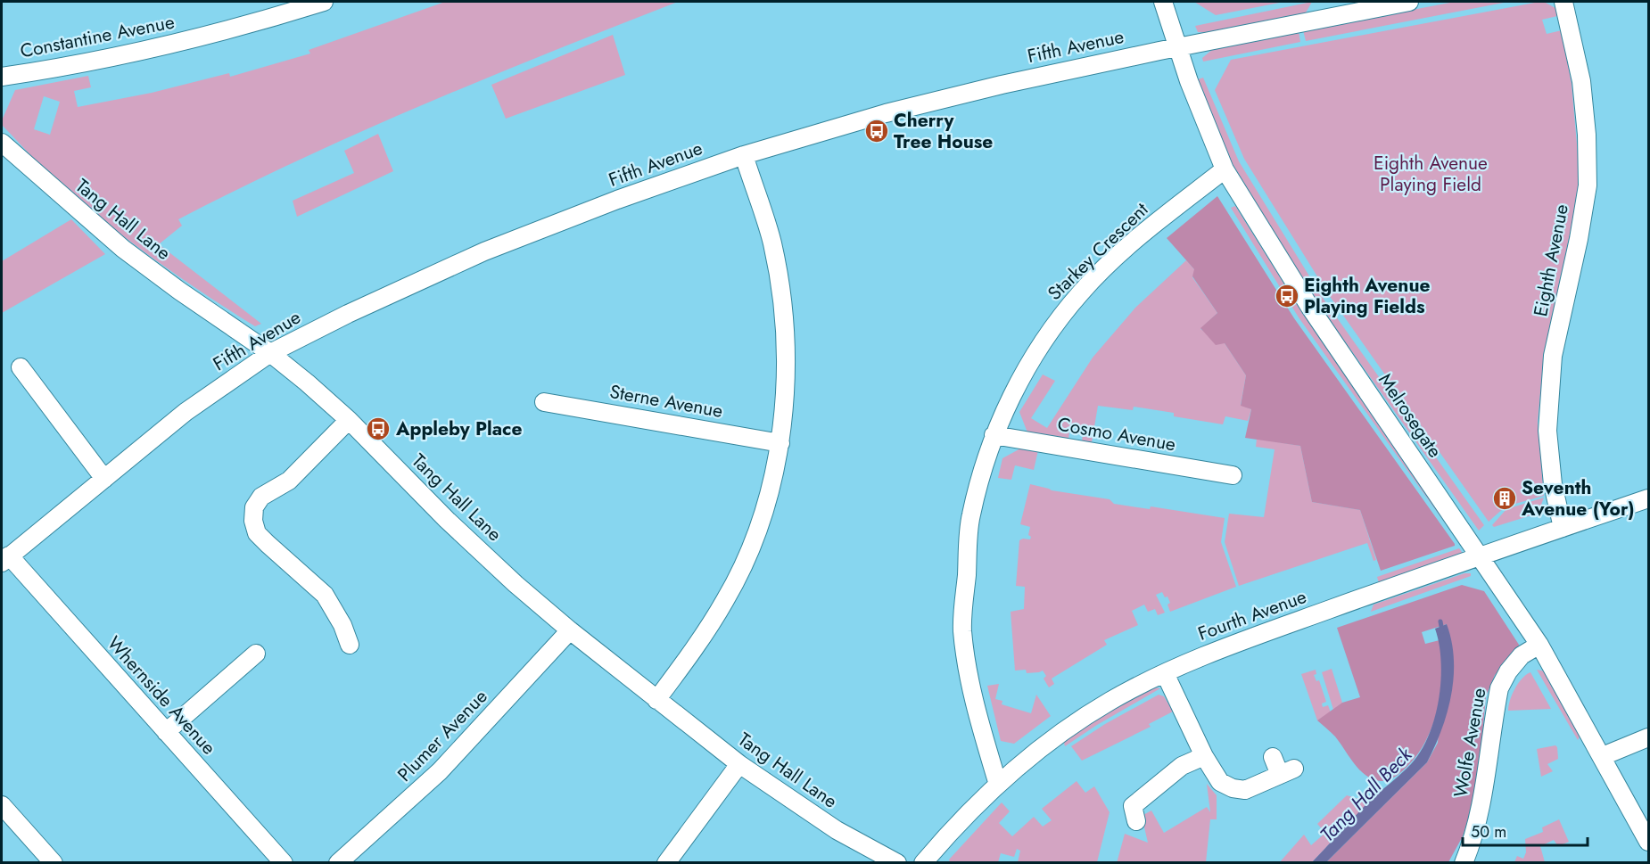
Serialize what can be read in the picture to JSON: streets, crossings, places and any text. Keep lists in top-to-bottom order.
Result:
{
  "streets": {
    "street": [
      "Constantine Avenue",
      "Fifth Avenue",
      "Tang Hall Lane",
      "Starkey Crescent",
      "Eighth Avenue",
      "Sterne Avenue",
      "Melrosegate",
      "Cosmo Avenue",
      "Fourth Avenue",
      "Whernside Avenue",
      "Plumer Avenue",
      "Wolfe Avenue"
    ]
  },
  "crossings": [
    ["Fifth Avenue", "Tang Hall Lane"],
    ["Fifth Avenue", "Melrosegate"],
    ["Fifth Avenue", "Whernside Avenue"],
    ["Tang Hall Lane", "Plumer Avenue"],
    ["Starkey Crescent", "Melrosegate"],
    ["Starkey Crescent", "Cosmo Avenue"],
    ["Starkey Crescent", "Fourth Avenue"],
    ["Eighth Avenue", "Fourth Avenue"],
    ["Melrosegate", "Fourth Avenue"],
    ["Melrosegate", "Wolfe Avenue"]
  ],
  "water": ["Tang Hall Beck"],
  "parks": ["Eighth Avenue Playing Field"],
  "places": {
    "bus stop": ["Cherry Tree House", "Eighth Avenue Playing Fields", "Appleby Place"],
    "building": ["Seventh Avenue (Yor)"]
  },
  "scale_bar": "50 m"
}
